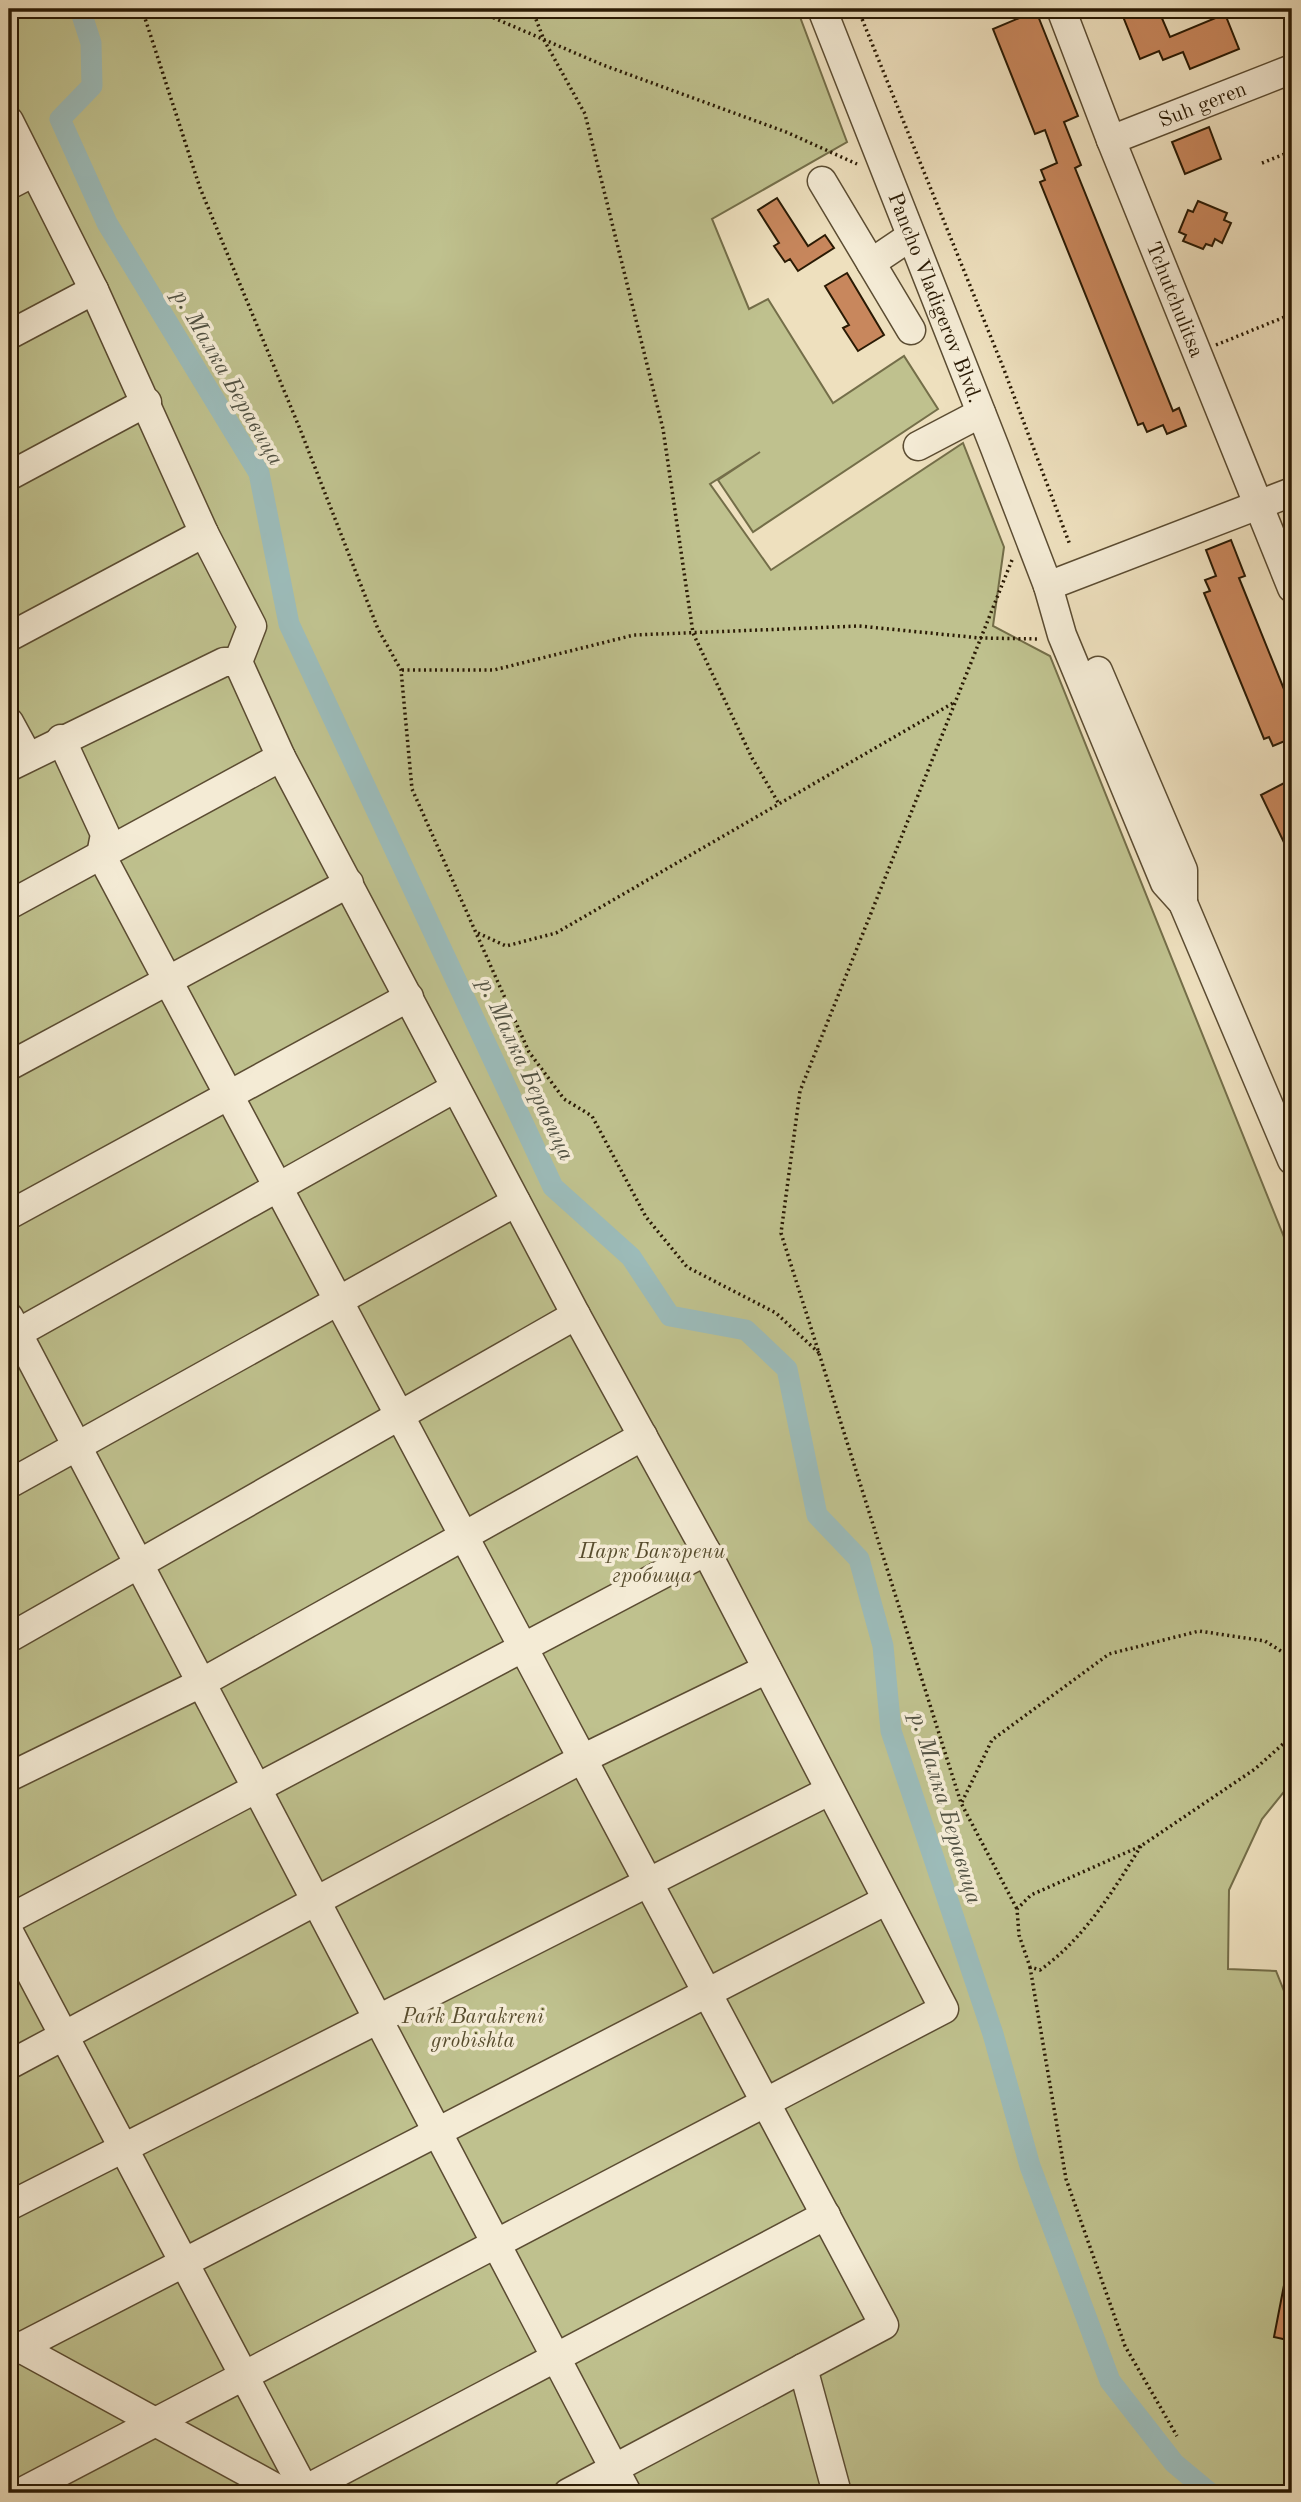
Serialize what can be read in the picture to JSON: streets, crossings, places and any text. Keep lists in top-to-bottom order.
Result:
{
  "streets": {
    "street": ["Suh geren", "Pancho Vladigerov Blvd.", "Tchutchulitsa"]
  },
  "crossings": [
    ["Suh geren", "Tchutchulitsa"]
  ],
  "water": ["р. Малка Беравица"],
  "parks": ["Парк Бакърени гробища", "Park Barakreni grobishta"]
}
